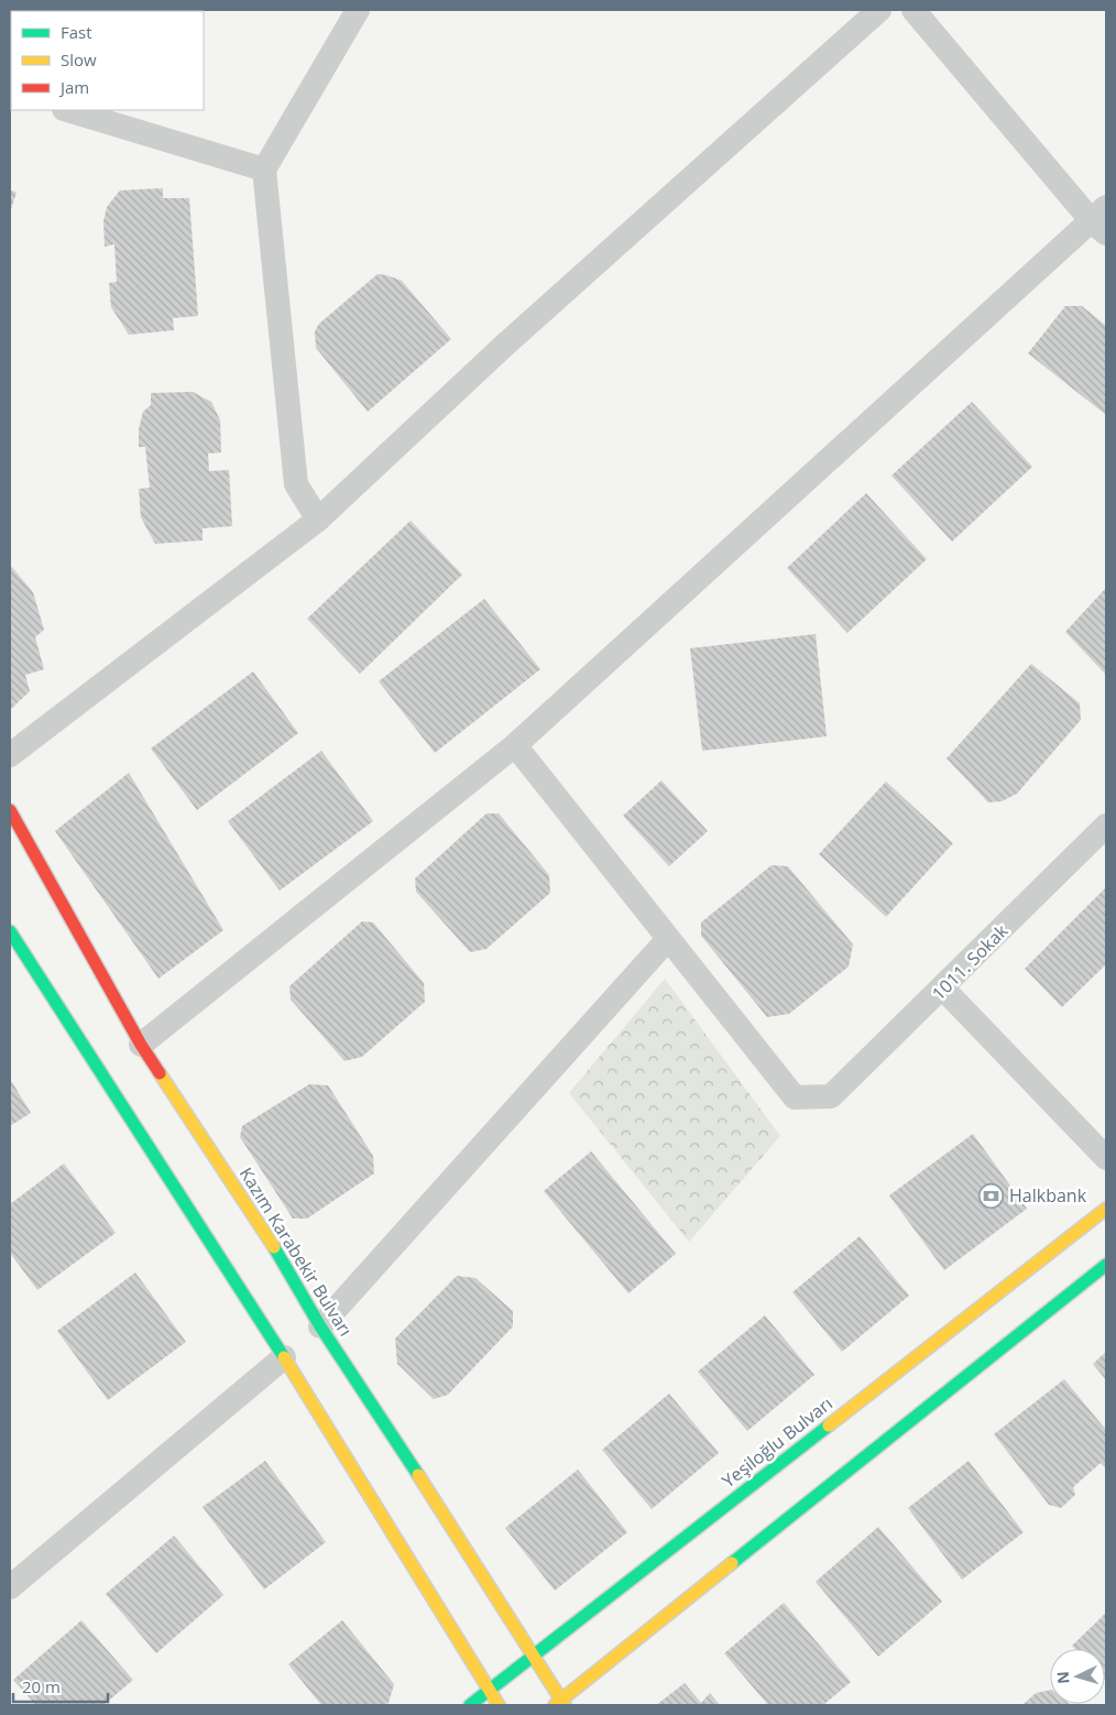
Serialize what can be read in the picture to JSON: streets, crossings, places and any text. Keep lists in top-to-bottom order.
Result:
{
  "streets": {
    "main road": ["Kazım Karabekir Bulvarı", "Yeşiloğlu Bulvarı"],
    "street": ["1011. Sokak"]
  },
  "crossings": [
    ["Kazım Karabekir Bulvarı", "Yeşiloğlu Bulvarı"]
  ],
  "places": {
    "bank": ["Halkbank"]
  },
  "legend": ["Fast", "Slow", "Jam"],
  "scale_bar": "20 m",
  "north": "left"
}
